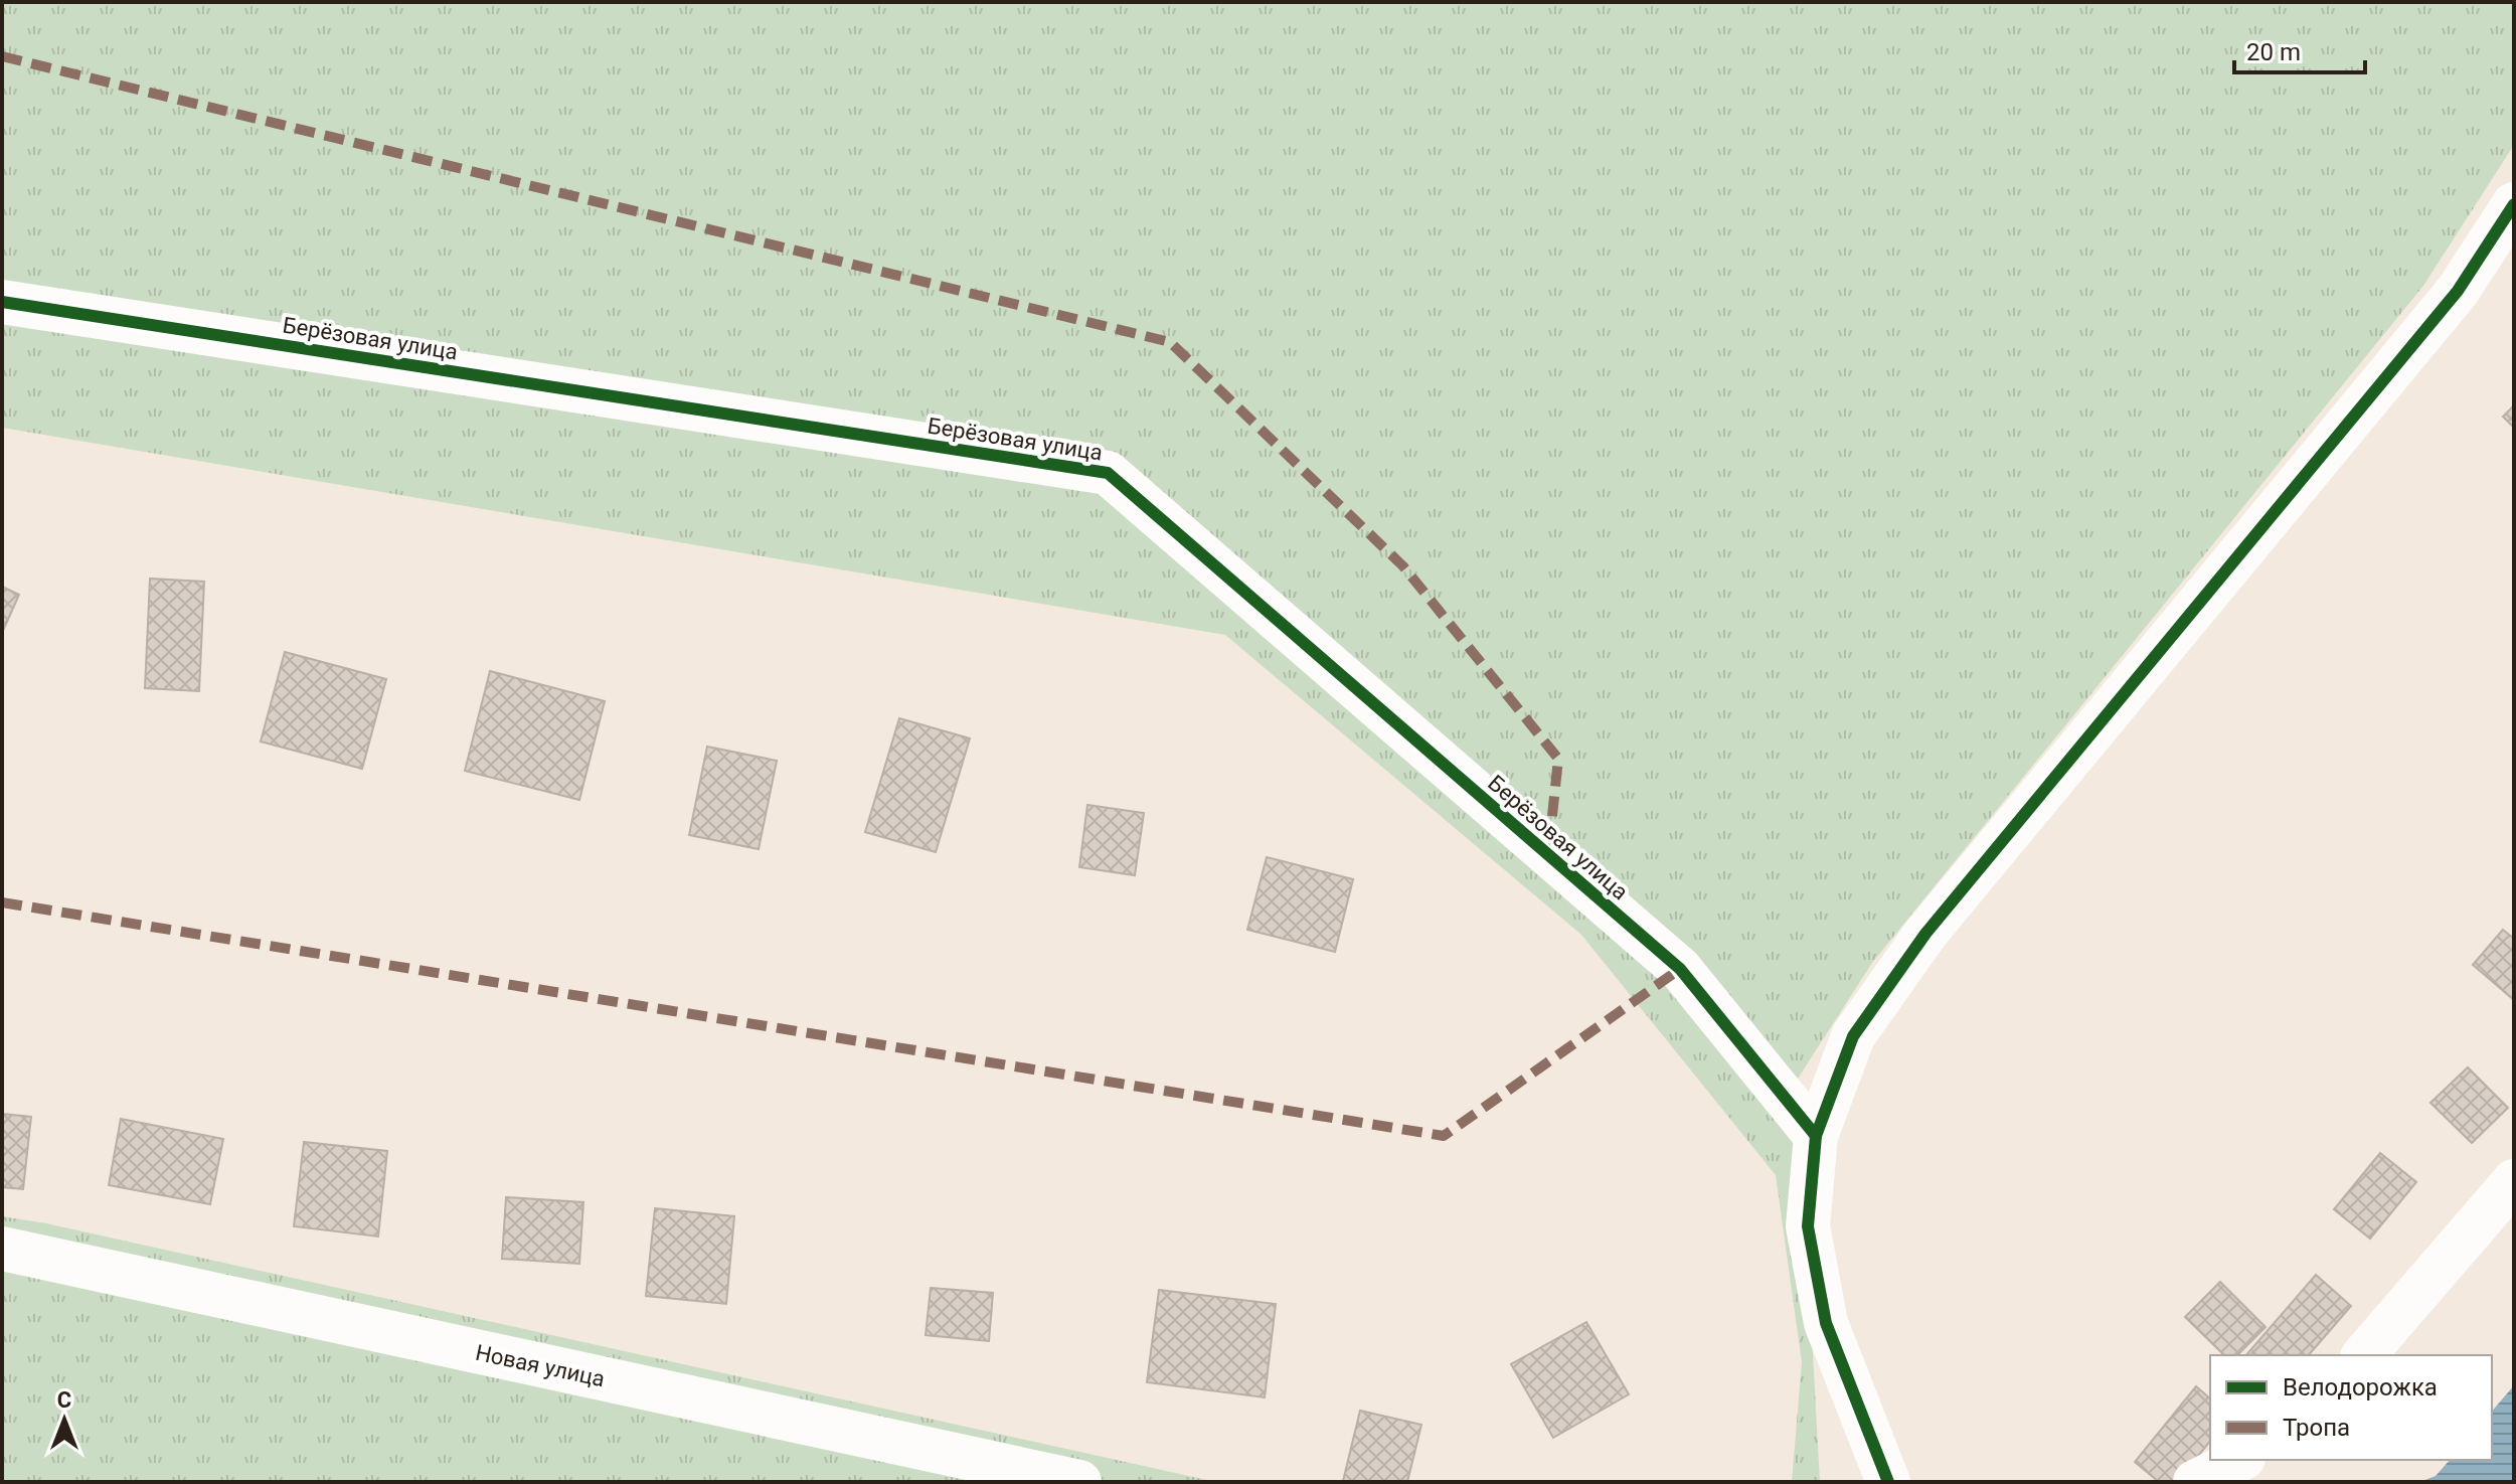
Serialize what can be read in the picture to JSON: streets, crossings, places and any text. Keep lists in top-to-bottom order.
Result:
{
  "streets": {
    "street": ["Берёзовая улица", "Новая улица"]
  },
  "legend": ["Велодорожка", "Тропа"],
  "scale_bar": "20 m",
  "north": "top"
}
